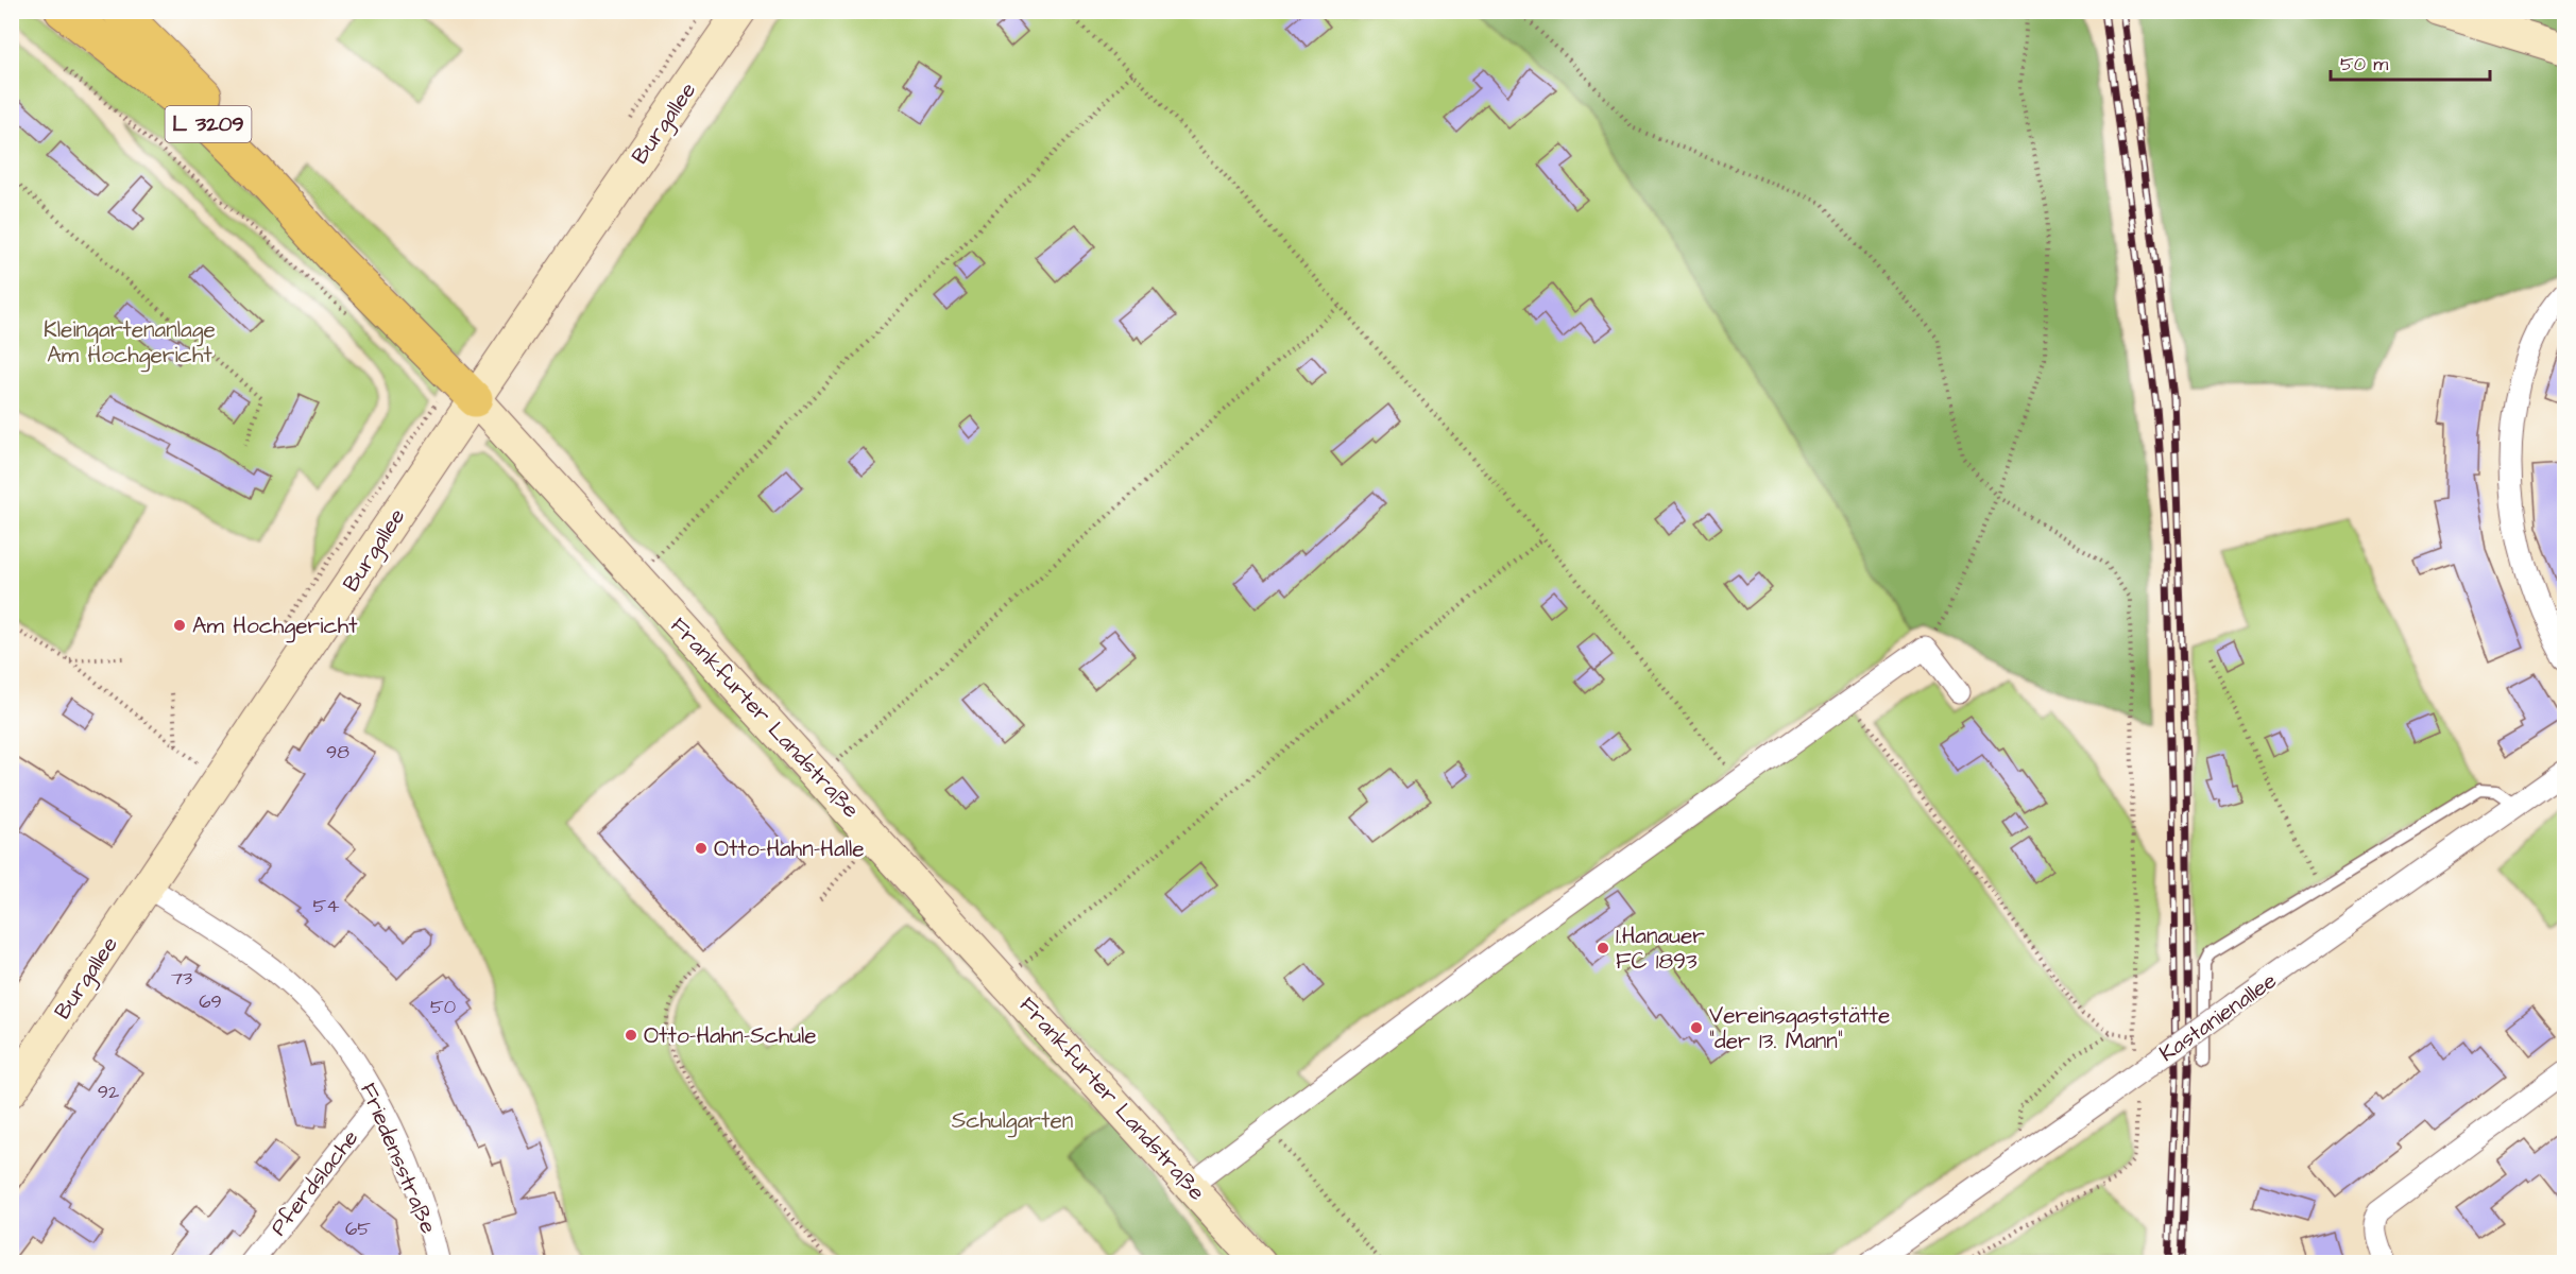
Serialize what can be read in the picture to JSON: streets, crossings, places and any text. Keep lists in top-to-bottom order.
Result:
{
  "streets": {
    "highway": ["L 3209"],
    "main road": ["Burgallee", "Frankfurter Landstraße"],
    "street": ["Kastanienallee", "Friedensstraße", "Pferdslache"]
  },
  "crossings": [
    ["Burgallee", "L 3209"],
    ["Burgallee", "Frankfurter Landstraße"],
    ["Burgallee", "Friedensstraße"],
    ["L 3209", "Frankfurter Landstraße"],
    ["Friedensstraße", "Pferdslache"]
  ],
  "parks": ["Kleingartenanlage Am Hochgericht", "Schulgarten"],
  "places": [
    "Am Hochgericht",
    "Otto-Hahn-Halle",
    "1.Hanauer FC 1893",
    "Vereinsgaststätte \"der 13. Mann\"",
    "Otto-Hahn-Schule"
  ],
  "house_numbers": [
    "98",
    "54",
    "73",
    "69",
    "50",
    "92",
    "65"
  ],
  "scale_bar": "50 m"
}
